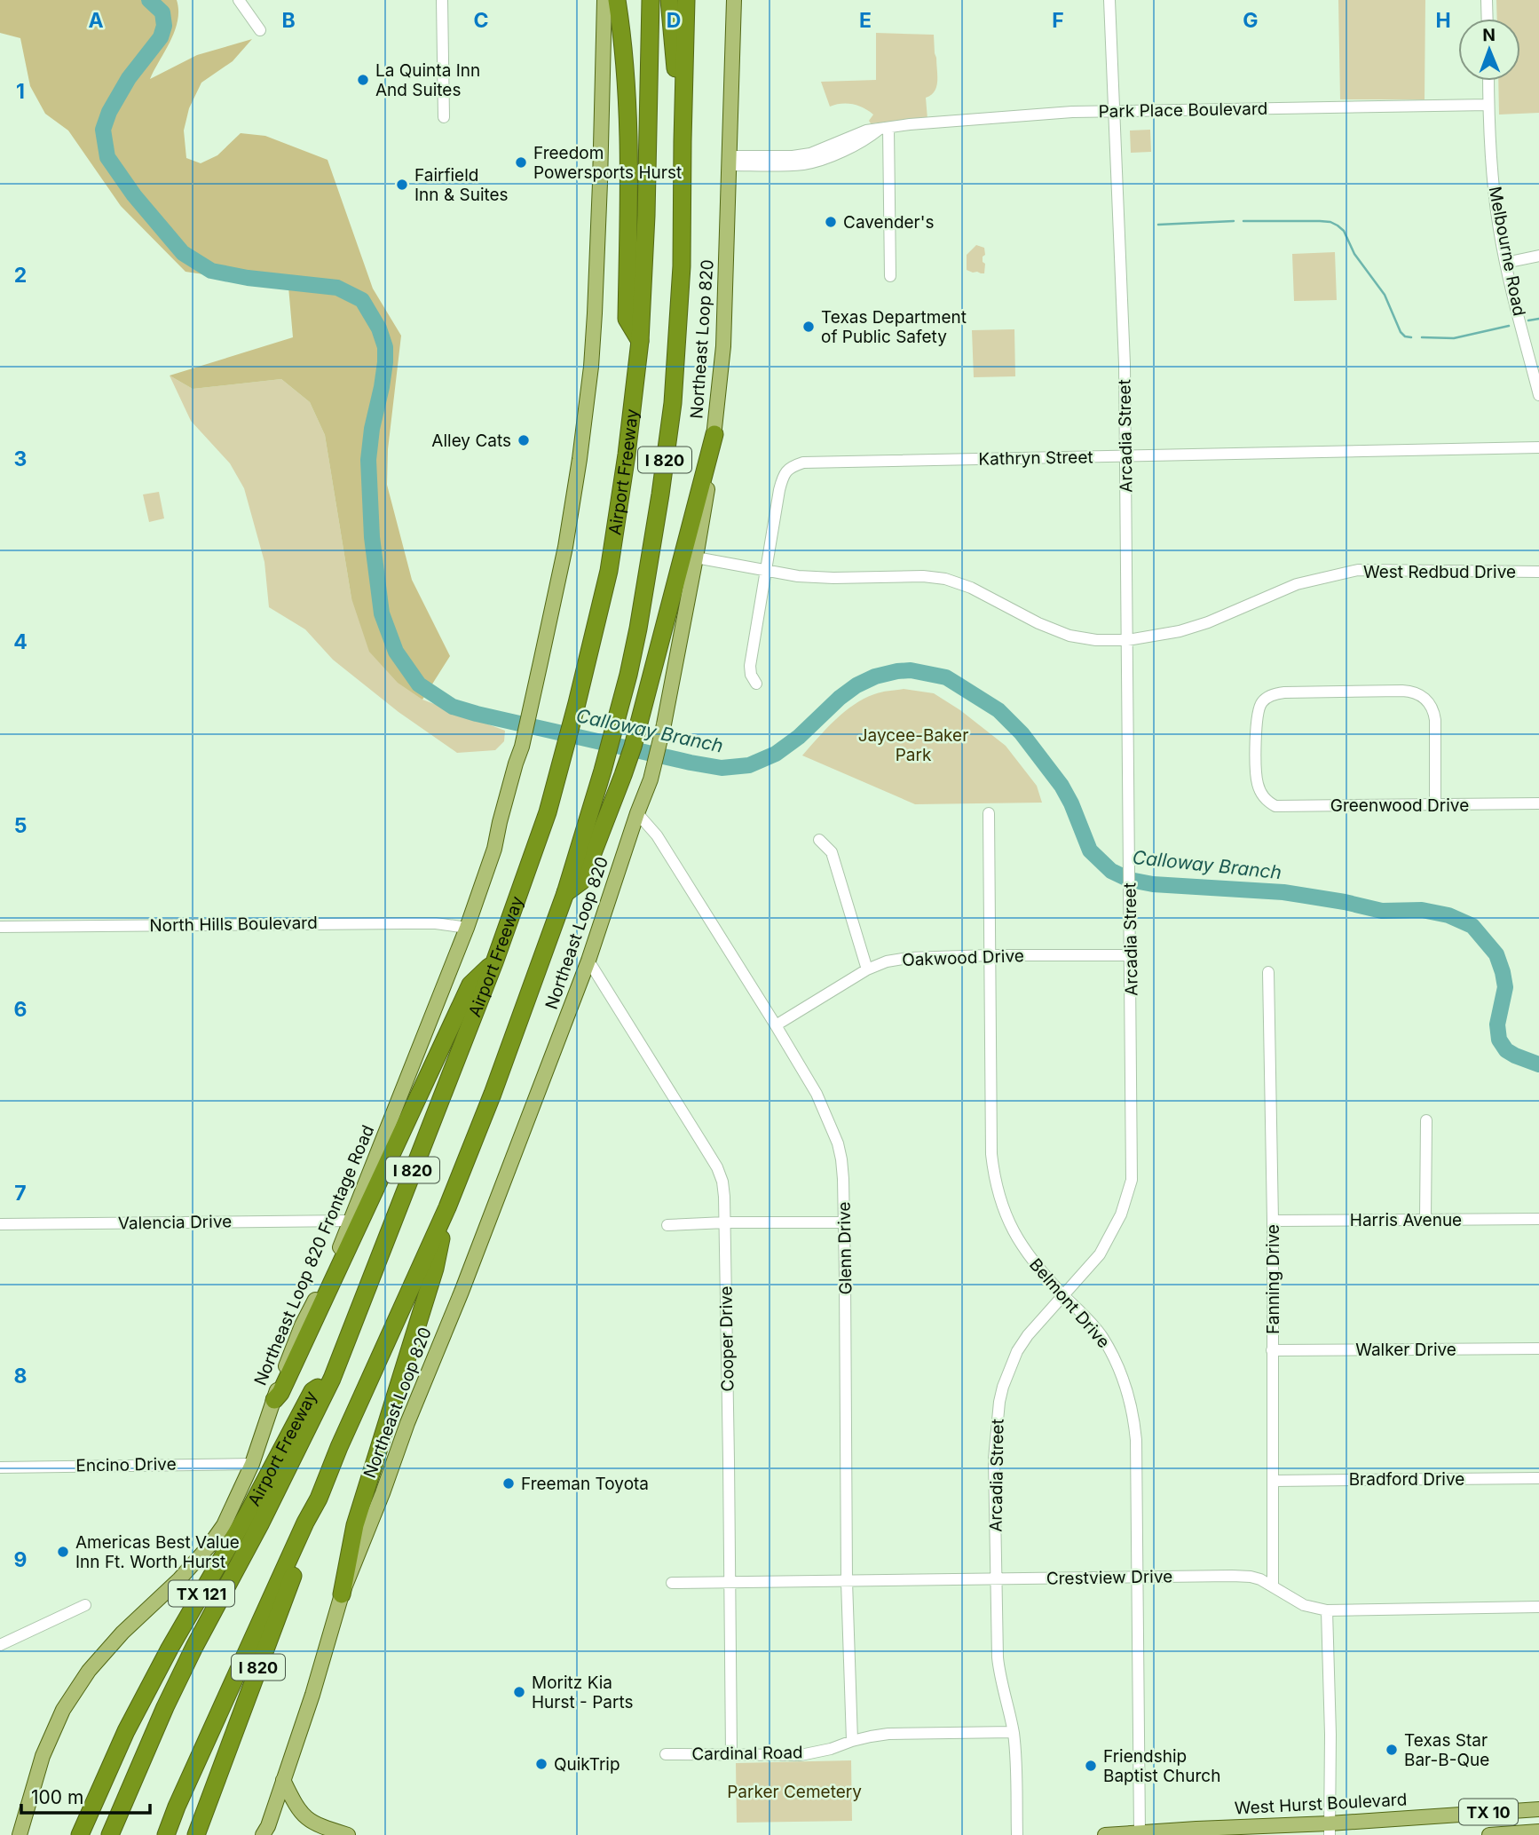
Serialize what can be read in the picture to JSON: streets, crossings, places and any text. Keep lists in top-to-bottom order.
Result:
{
  "streets": {
    "highway": ["I 820", "Airport Freeway", "TX 121"],
    "main road": [
      "Northeast Loop 820",
      "Northeast Loop 820 Frontage Road",
      "West Hurst Boulevard",
      "TX 10"
    ],
    "street": [
      "Park Place Boulevard",
      "Melbourne Road",
      "Arcadia Street",
      "Kathryn Street",
      "West Redbud Drive",
      "Greenwood Drive",
      "North Hills Boulevard",
      "Oakwood Drive",
      "Harris Avenue",
      "Valencia Drive",
      "Glenn Drive",
      "Fanning Drive",
      "Belmont Drive",
      "Cooper Drive",
      "Walker Drive",
      "Encino Drive",
      "Bradford Drive",
      "Crestview Drive",
      "Cardinal Road"
    ]
  },
  "crossings": [
    ["Park Place Boulevard", "Melbourne Road"],
    ["Park Place Boulevard", "Northeast Loop 820"],
    ["Park Place Boulevard", "Arcadia Street"],
    ["Northeast Loop 820", "West Redbud Drive"],
    ["Northeast Loop 820", "Glenn Drive"],
    ["Northeast Loop 820", "Cooper Drive"],
    ["Arcadia Street", "Kathryn Street"],
    ["Arcadia Street", "West Redbud Drive"],
    ["Arcadia Street", "Oakwood Drive"],
    ["Arcadia Street", "Belmont Drive"],
    ["Arcadia Street", "Crestview Drive"],
    ["Arcadia Street", "Cardinal Road"],
    ["Kathryn Street", "West Redbud Drive"],
    ["I 820", "Airport Freeway"],
    ["North Hills Boulevard", "Northeast Loop 820 Frontage Road"],
    ["Oakwood Drive", "Glenn Drive"],
    ["Oakwood Drive", "Belmont Drive"],
    ["Harris Avenue", "Fanning Drive"],
    ["Valencia Drive", "Northeast Loop 820 Frontage Road"],
    ["Glenn Drive", "Crestview Drive"],
    ["Glenn Drive", "Cardinal Road"],
    ["Northeast Loop 820 Frontage Road", "Encino Drive"],
    ["Fanning Drive", "Walker Drive"],
    ["Fanning Drive", "Bradford Drive"],
    ["Fanning Drive", "Crestview Drive"],
    ["Belmont Drive", "Crestview Drive"],
    ["Belmont Drive", "West Hurst Boulevard"],
    ["Cooper Drive", "Crestview Drive"],
    ["Cooper Drive", "Cardinal Road"]
  ],
  "water": ["Calloway Branch"],
  "parks": ["Jaycee-Baker Park", "Parker Cemetery"],
  "places": [
    "La Quinta Inn And Suites",
    "Freedom Powersports Hurst",
    "Fairfield Inn & Suites",
    "Cavender's",
    "Texas Department of Public Safety",
    "Alley Cats",
    "Freeman Toyota",
    "Americas Best Value Inn Ft. Worth Hurst",
    "Moritz Kia Hurst - Parts",
    "Texas Star Bar-B-Que",
    "QuikTrip",
    "Friendship Baptist Church"
  ],
  "scale_bar": "100 m",
  "north": "top",
  "grid": {
    "columns": [
      "A",
      "B",
      "C",
      "D",
      "E",
      "F",
      "G",
      "H"
    ],
    "rows": [
      "1",
      "2",
      "3",
      "4",
      "5",
      "6",
      "7",
      "8",
      "9"
    ]
  }
}
